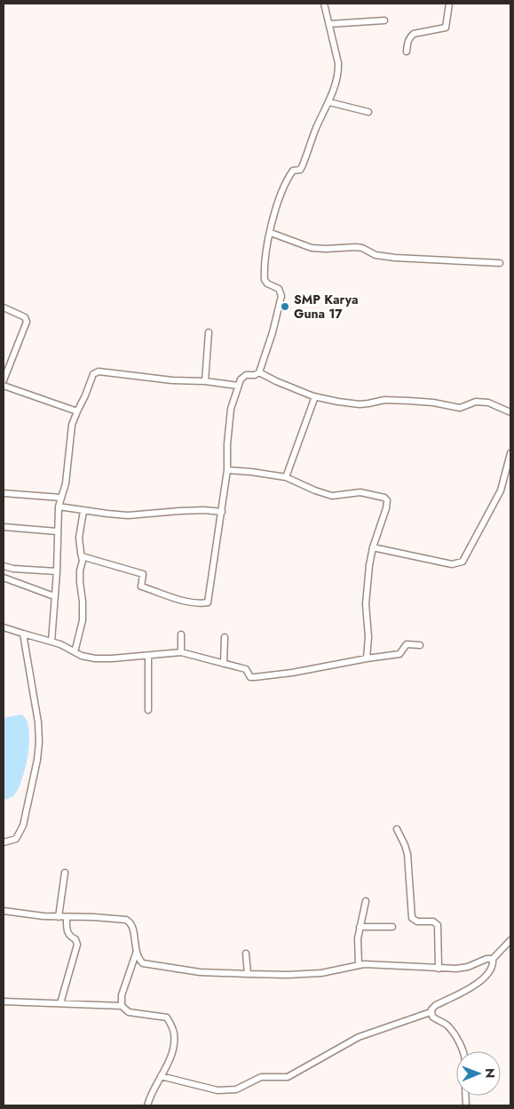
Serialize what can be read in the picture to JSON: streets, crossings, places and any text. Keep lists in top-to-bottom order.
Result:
{
  "places": ["SMP Karya Guna 17"],
  "north": "right"
}
